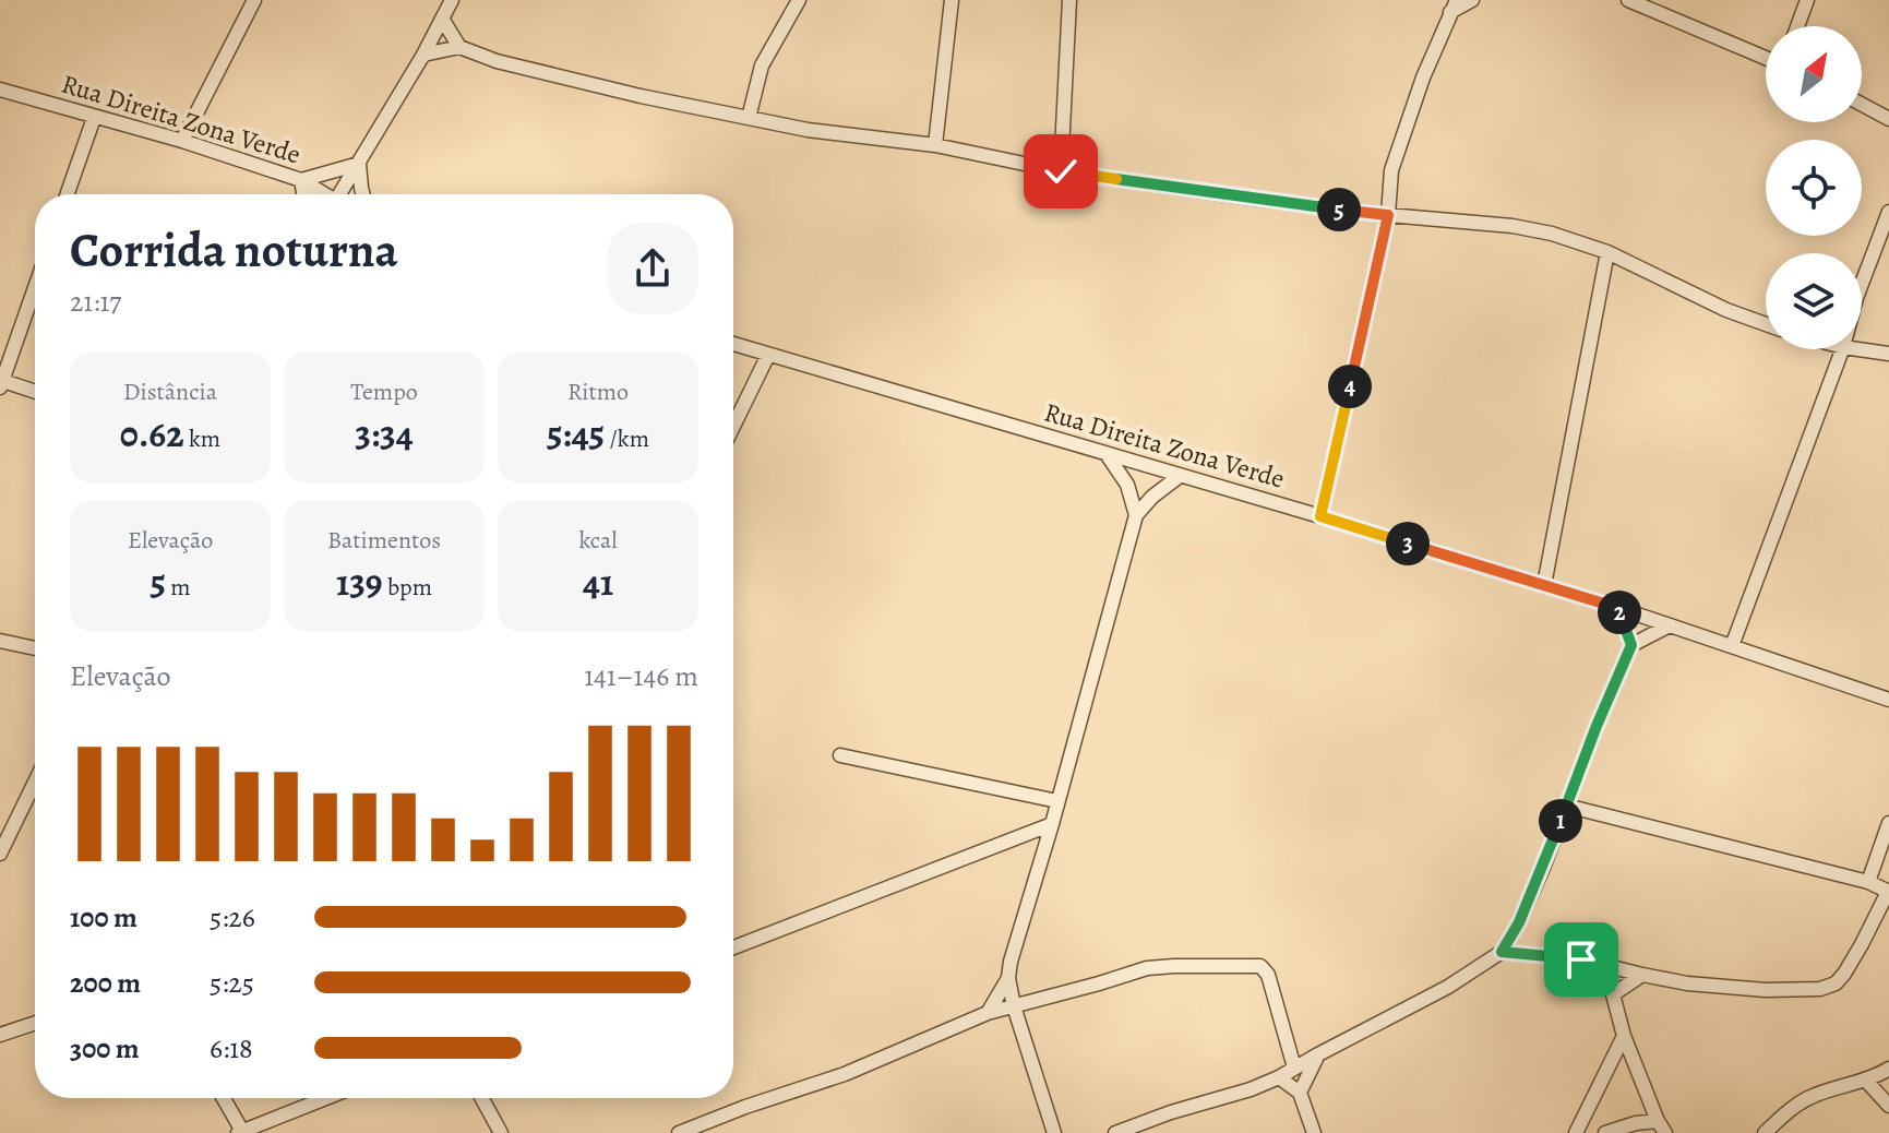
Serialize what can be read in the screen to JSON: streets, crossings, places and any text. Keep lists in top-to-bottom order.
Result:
{
  "streets": {
    "street": ["Rua Direita Zona Verde"]
  },
  "north": "top right",
  "page": {
    "pins": [
      "5",
      "4",
      "3",
      "2",
      "1"
    ],
    "heading": ["Corrida noturna", "21:17"],
    "stats": [
      ["Distância", "0.62 km"],
      ["Tempo", "3:34"],
      ["Ritmo", "5:45 /km"],
      ["Elevação", "5 m"],
      ["Batimentos", "139 bpm"],
      ["kcal", "41"]
    ],
    "chart": ["Elevação", "141–146 m"],
    "list": [
      {
        "name": "100 m",
        "note": "5:26"
      },
      {
        "name": "200 m",
        "note": "5:25"
      },
      {
        "name": "300 m",
        "note": "6:18"
      }
    ]
  }
}
